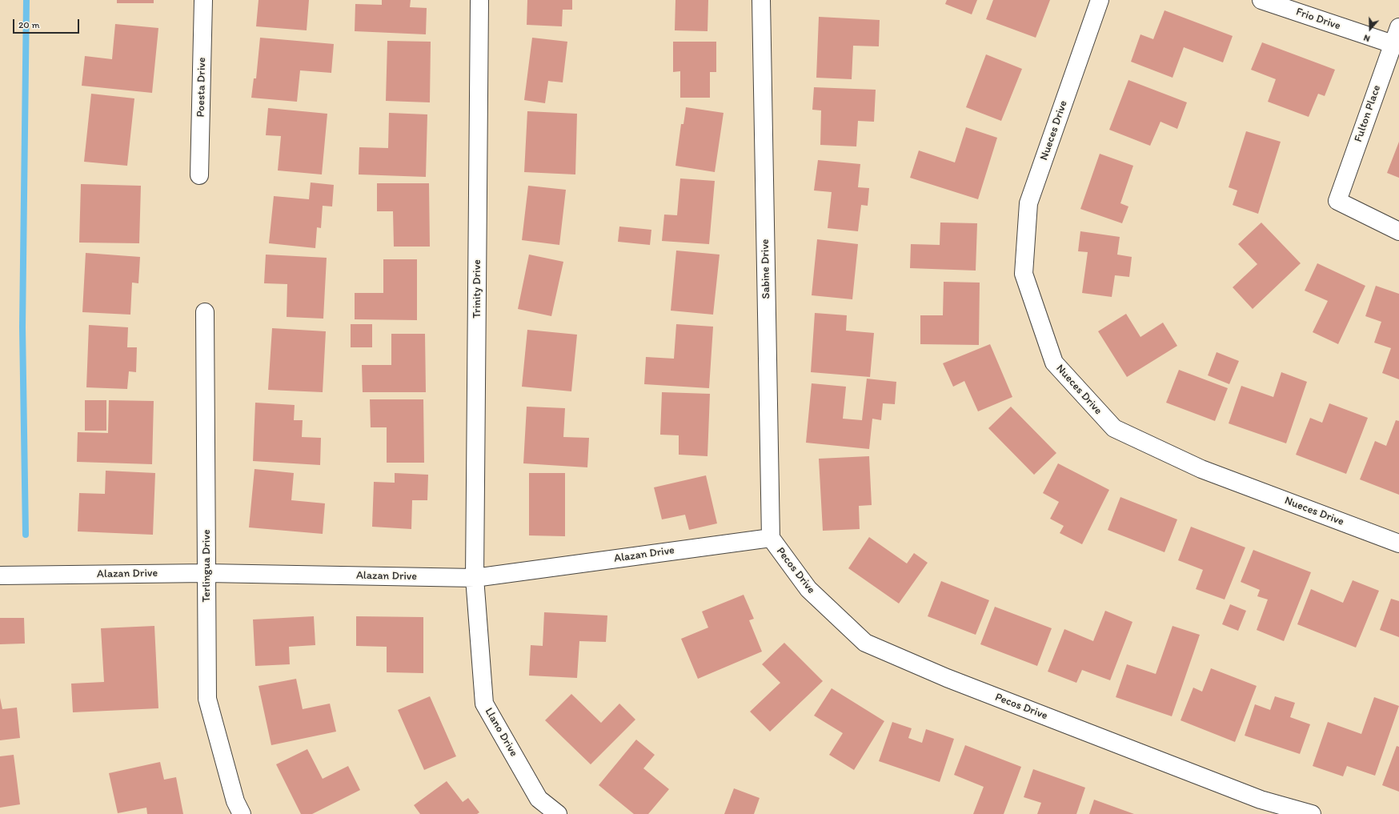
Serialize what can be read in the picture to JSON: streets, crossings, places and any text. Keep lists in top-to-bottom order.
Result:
{
  "streets": {
    "street": [
      "Frio Drive",
      "Poesta Drive",
      "Fulton Place",
      "Nueces Drive",
      "Sabine Drive",
      "Trinity Drive",
      "Alazan Drive",
      "Terlingua Drive",
      "Pecos Drive",
      "Llano Drive"
    ]
  },
  "crossings": [
    ["Frio Drive", "Fulton Place"],
    ["Sabine Drive", "Alazan Drive"],
    ["Sabine Drive", "Pecos Drive"],
    ["Trinity Drive", "Alazan Drive"],
    ["Trinity Drive", "Llano Drive"],
    ["Alazan Drive", "Terlingua Drive"],
    ["Alazan Drive", "Pecos Drive"],
    ["Alazan Drive", "Llano Drive"]
  ],
  "scale_bar": "20 m",
  "north": "bottom"
}
